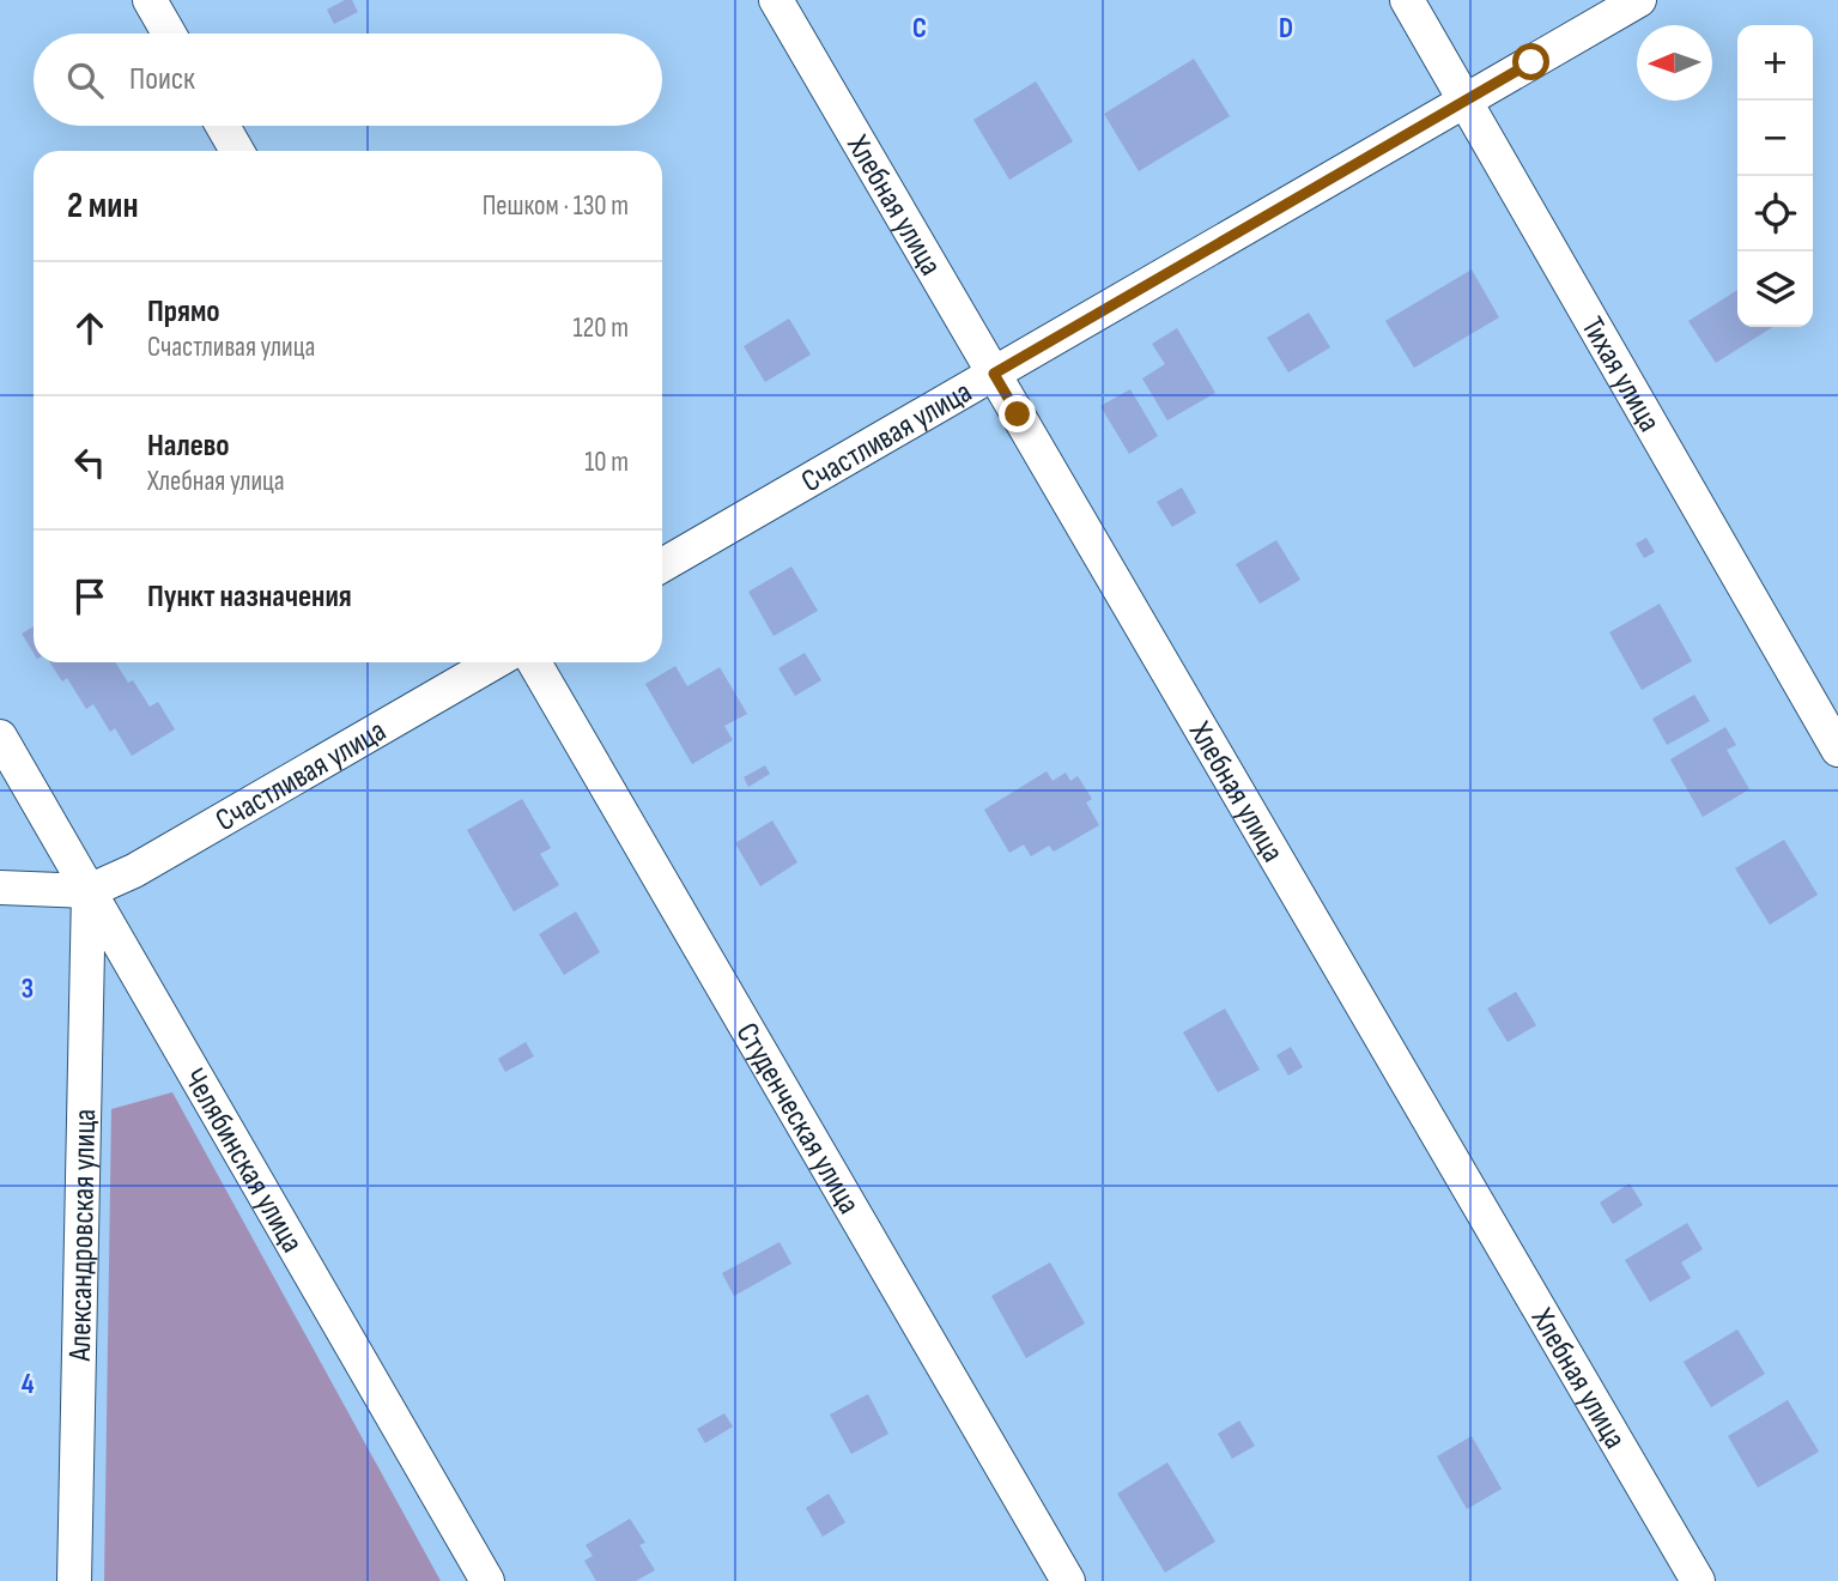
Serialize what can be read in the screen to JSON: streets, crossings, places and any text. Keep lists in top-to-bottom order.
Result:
{
  "streets": {
    "street": [
      "Хлебная улица",
      "Тихая улица",
      "Счастливая улица",
      "Студенческая улица",
      "Челябинская улица",
      "Александровская улица"
    ]
  },
  "crossings": [
    ["Хлебная улица", "Счастливая улица"],
    ["Тихая улица", "Счастливая улица"],
    ["Счастливая улица", "Челябинская улица"],
    ["Счастливая улица", "Александровская улица"],
    ["Челябинская улица", "Александровская улица"]
  ],
  "north": "left",
  "page": {
    "map_buttons": ["+", "−"],
    "search": "Поиск",
    "heading": ["2 мин", "Пешком · 130 m"],
    "list": [
      ["Прямо", "Счастливая улица", "120 m"],
      ["Налево", "Хлебная улица", "10 m"],
      "Пункт назначения"
    ]
  },
  "grid": {
    "columns": ["C", "D"],
    "rows": ["3", "4"]
  }
}
